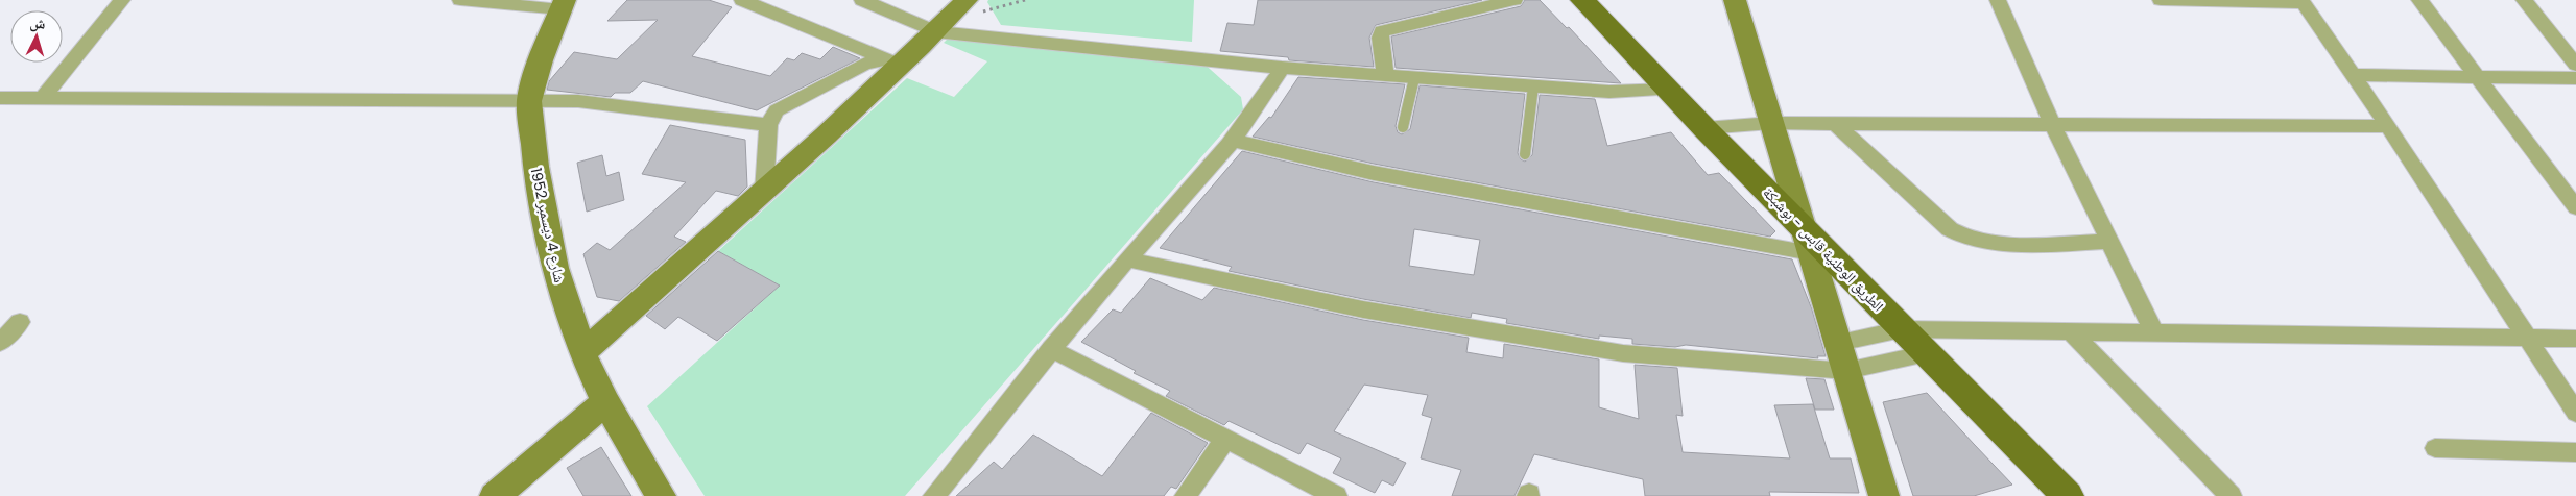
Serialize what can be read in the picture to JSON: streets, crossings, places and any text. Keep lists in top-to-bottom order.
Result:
{
  "streets": {
    "main road": ["الطريق الوطنية قابس - بوشبكة"],
    "street": ["شارع 4 ديسمبر 1952"]
  },
  "north": "top"
}
